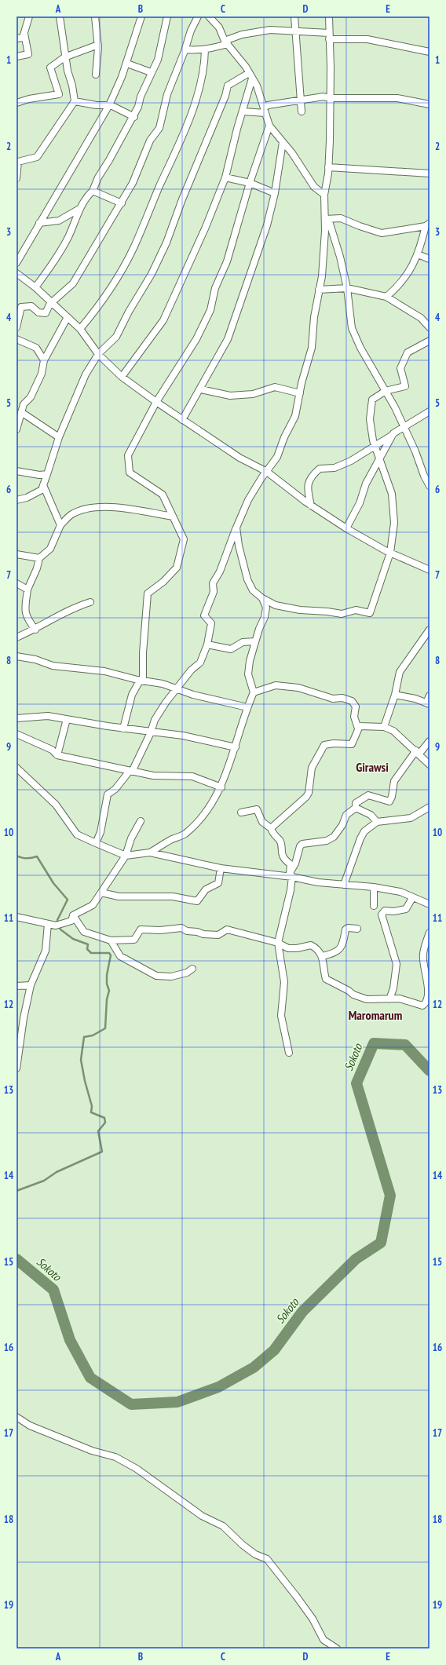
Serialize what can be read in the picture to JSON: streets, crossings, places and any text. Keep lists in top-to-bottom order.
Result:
{
  "districts": ["Girawsi", "Maromarum"],
  "water": ["Sokoto"],
  "grid": {
    "columns": [
      "A",
      "B",
      "C",
      "D",
      "E"
    ],
    "rows": [
      "1",
      "2",
      "3",
      "4",
      "5",
      "6",
      "7",
      "8",
      "9",
      "10",
      "11",
      "12",
      "13",
      "14",
      "15",
      "16",
      "17",
      "18",
      "19"
    ]
  }
}
